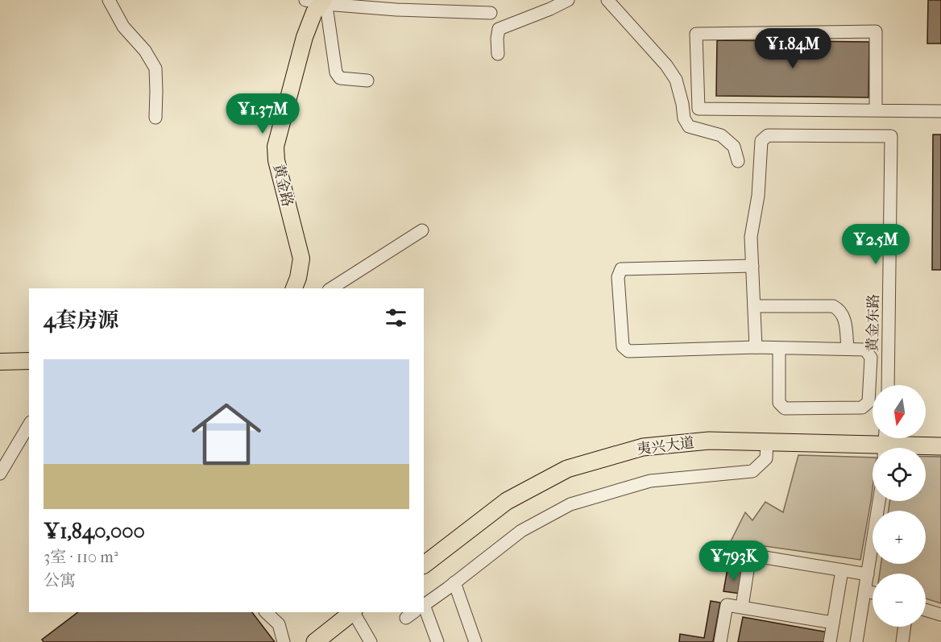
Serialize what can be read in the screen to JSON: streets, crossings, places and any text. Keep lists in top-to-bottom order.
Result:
{
  "streets": {
    "highway": ["夷兴大道"],
    "main road": ["黄金路"],
    "street": ["黄金东路"]
  },
  "north": "bottom",
  "page": {
    "price": [
      "¥1.84M",
      "¥1.37M",
      "¥2.5M",
      "¥793K"
    ],
    "heading": "4套房源",
    "list": [
      {
        "name": "¥1,840,000",
        "note": "3室 · 110 m² · 公寓"
      }
    ],
    "map_buttons": ["+", "−"]
  }
}
